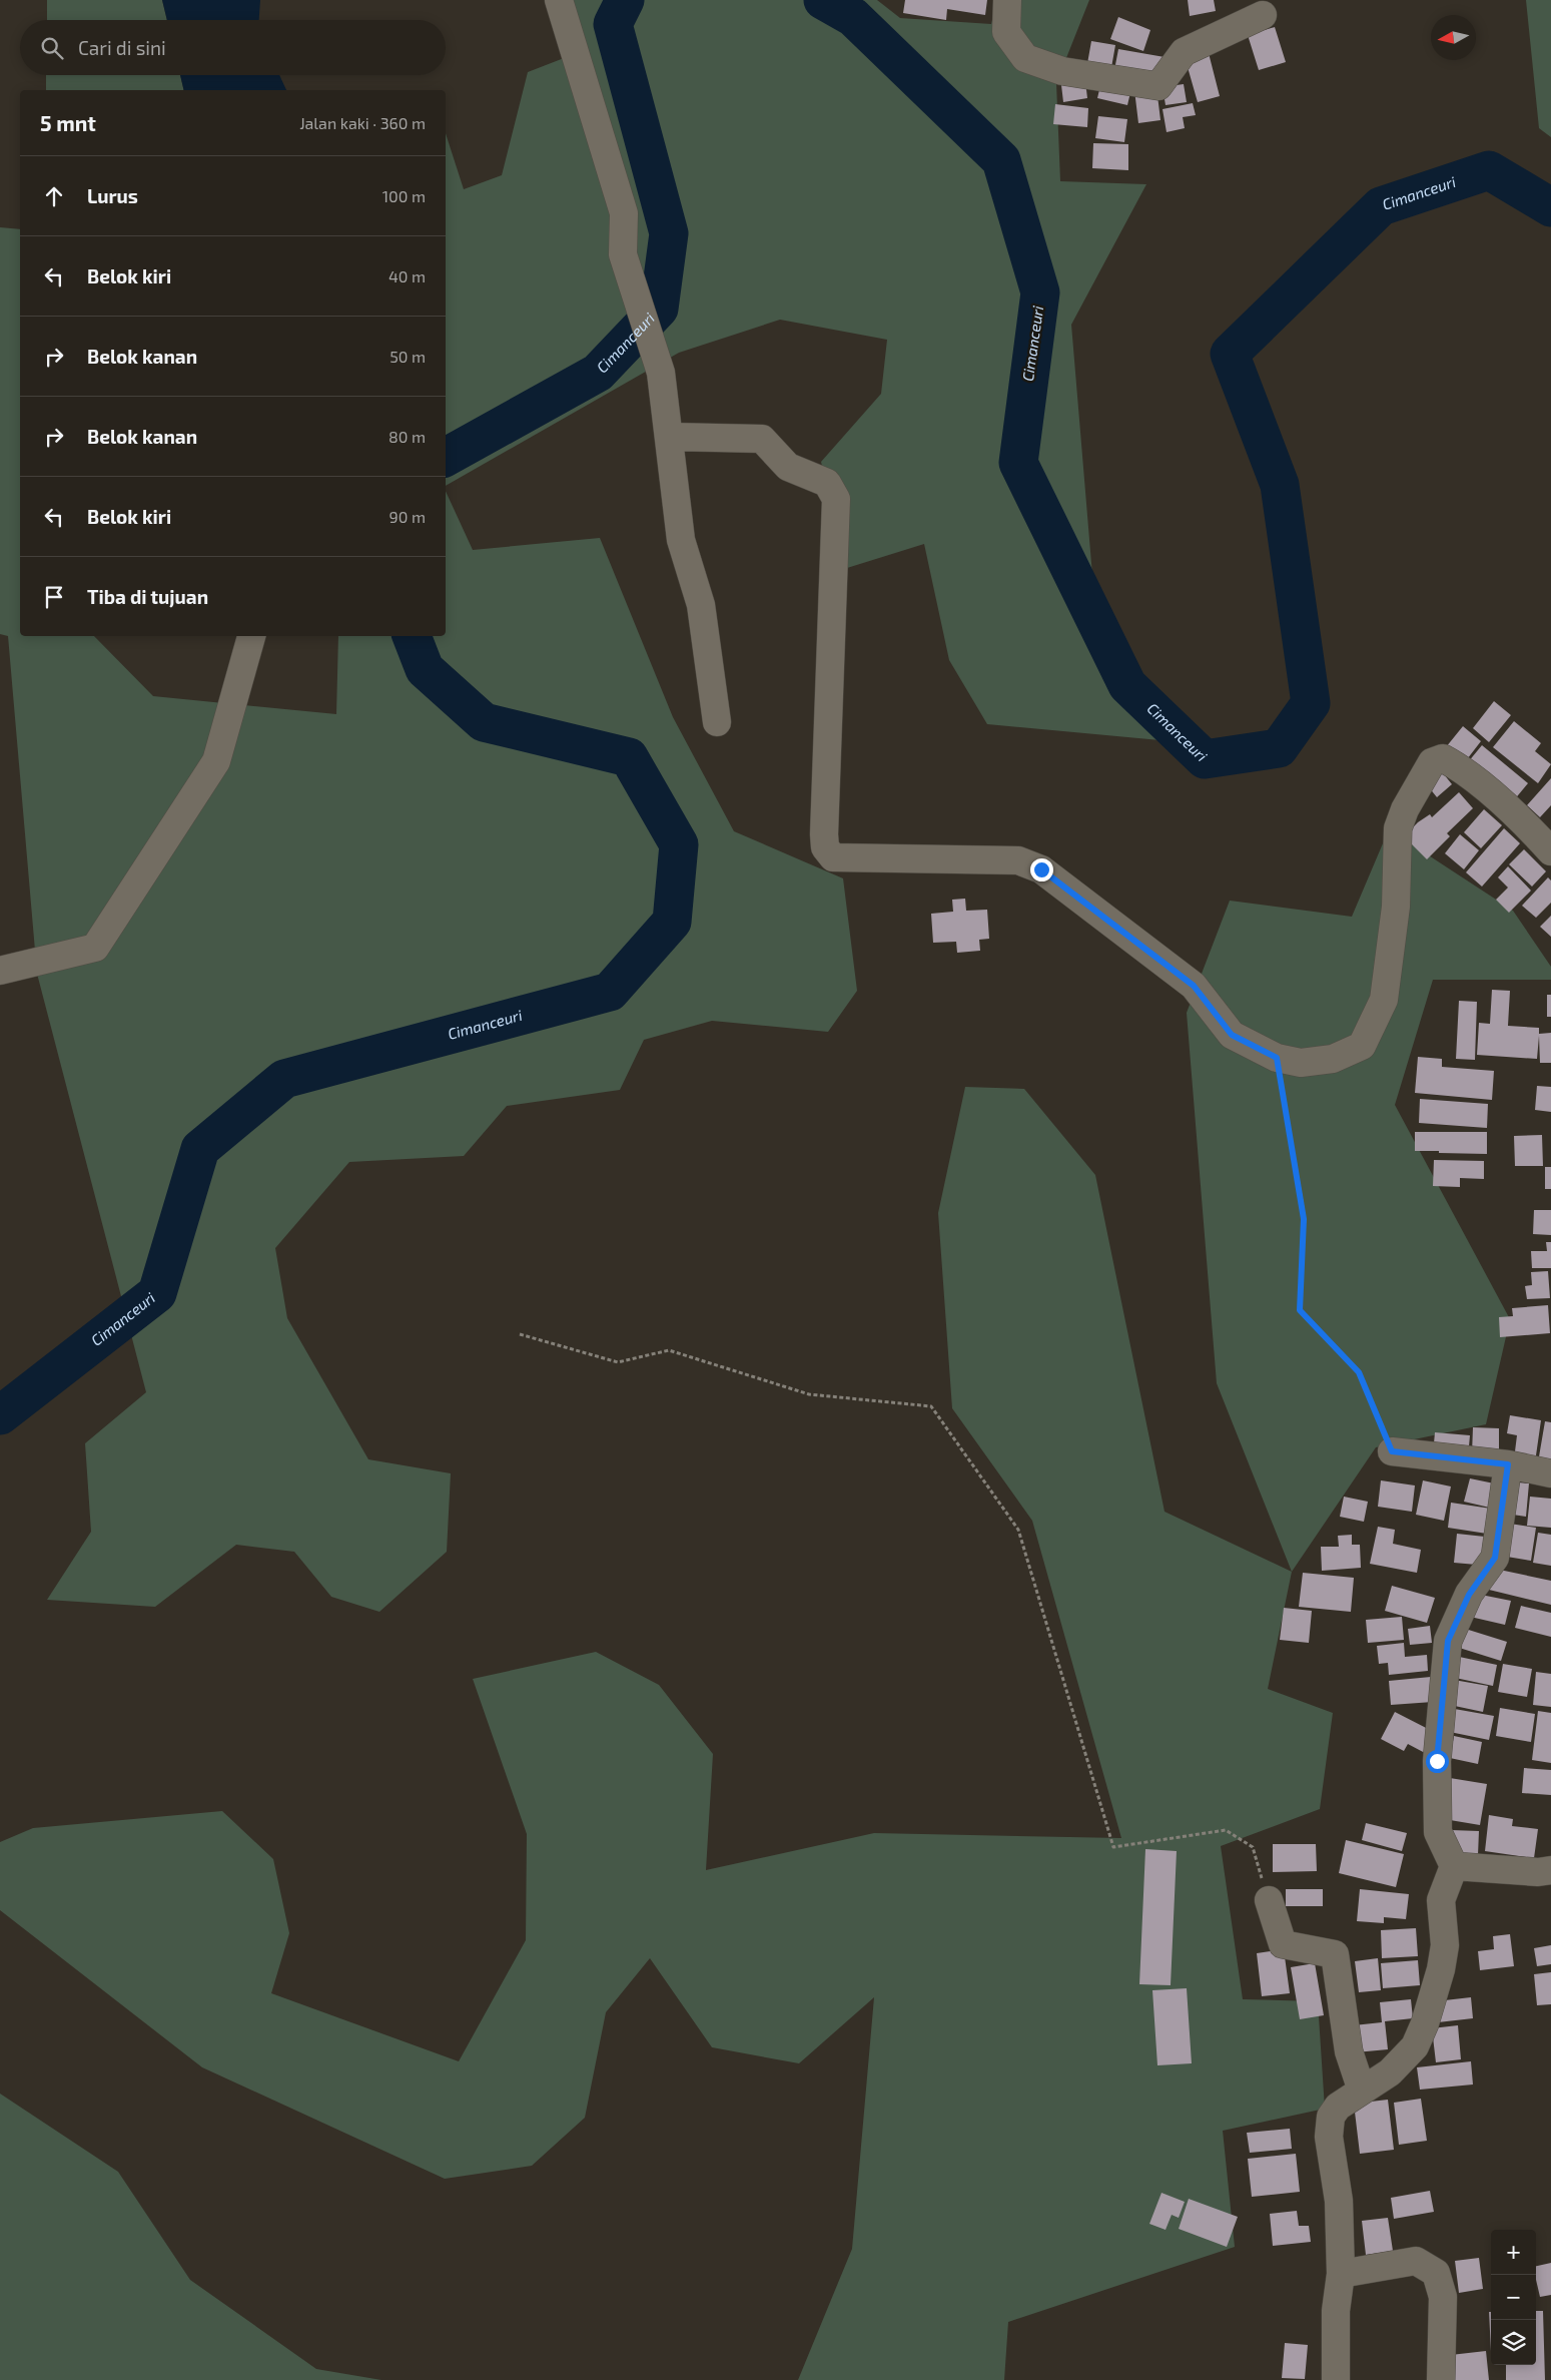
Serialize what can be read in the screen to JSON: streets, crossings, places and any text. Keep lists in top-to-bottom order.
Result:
{
  "water": ["Cimanceuri"],
  "north": "left",
  "page": {
    "search": "Cari di sini",
    "heading": ["5 mnt", "Jalan kaki · 360 m"],
    "list": [
      ["Lurus", "100 m"],
      ["Belok kiri", "40 m"],
      ["Belok kanan", "50 m"],
      ["Belok kanan", "80 m"],
      ["Belok kiri", "90 m"],
      "Tiba di tujuan"
    ],
    "map_buttons": ["+", "−"]
  }
}
